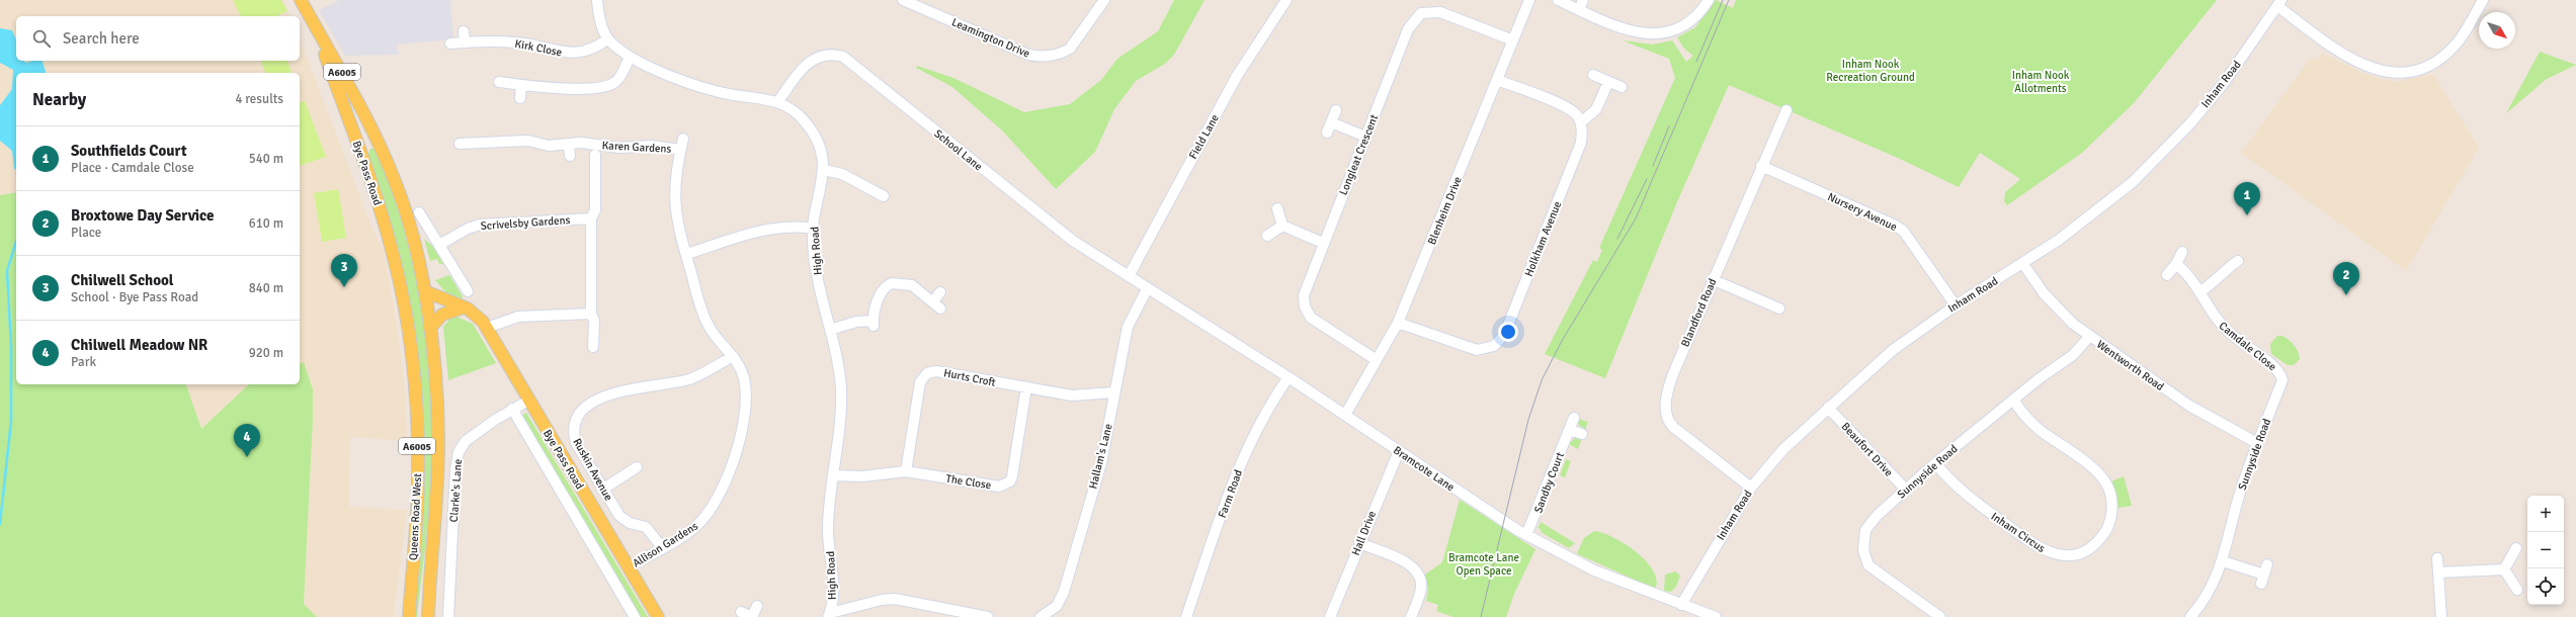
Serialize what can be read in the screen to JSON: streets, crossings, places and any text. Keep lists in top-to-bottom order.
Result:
{
  "streets": {
    "main road": ["A6005", "Bye Pass Road", "Queens Road West"],
    "street": [
      "Leamington Drive",
      "Kirk Close",
      "Inham Road",
      "Field Lane",
      "Karen Gardens",
      "School Lane",
      "Longleat Crescent",
      "Blenheim Drive",
      "Nursery Avenue",
      "Scrivelsby Gardens",
      "Holkham Avenue",
      "High Road",
      "Blandford Road",
      "Camdale Close",
      "Wentworth Road",
      "Hurts Croft",
      "Beaufort Drive",
      "Sunnyside Road",
      "Hallam's Lane",
      "Bramcote Lane",
      "Ruskin Avenue",
      "The Close",
      "Sandby Court",
      "Clarke's Lane",
      "Farm Road",
      "Inham Circus",
      "Hall Drive",
      "Allison Gardens"
    ]
  },
  "crossings": [
    ["Kirk Close", "High Road"],
    ["Inham Road", "Nursery Avenue"],
    ["Inham Road", "Blandford Road"],
    ["Inham Road", "Wentworth Road"],
    ["Inham Road", "Beaufort Drive"],
    ["Inham Road", "Bramcote Lane"],
    ["Field Lane", "School Lane"],
    ["Karen Gardens", "Allison Gardens"],
    ["School Lane", "High Road"],
    ["School Lane", "Hallam's Lane"],
    ["School Lane", "Bramcote Lane"],
    ["Longleat Crescent", "Blenheim Drive"],
    ["Bye Pass Road", "Clarke's Lane"],
    ["Bye Pass Road", "Queens Road West"],
    ["Bye Pass Road", "Allison Gardens"],
    ["Blenheim Drive", "Holkham Avenue"],
    ["Blenheim Drive", "Bramcote Lane"],
    ["Nursery Avenue", "Blandford Road"],
    ["High Road", "The Close"],
    ["Camdale Close", "Sunnyside Road"],
    ["Wentworth Road", "Sunnyside Road"],
    ["Hurts Croft", "Hallam's Lane"],
    ["Hurts Croft", "The Close"],
    ["Beaufort Drive", "Sunnyside Road"],
    ["Sunnyside Road", "Inham Circus"],
    ["Hallam's Lane", "Bramcote Lane"],
    ["Bramcote Lane", "Sandby Court"],
    ["Bramcote Lane", "Farm Road"],
    ["Bramcote Lane", "Hall Drive"],
    ["Ruskin Avenue", "Allison Gardens"]
  ],
  "parks": ["Inham Nook Recreation Ground", "Inham Nook Allotments", "Bramcote Lane Open Space"],
  "north": "bottom right",
  "page": {
    "search": "Search here",
    "heading": ["Nearby", "4 results"],
    "list": [
      {
        "mark": "1",
        "name": "Southfields Court",
        "note": "Place · Camdale Close",
        "value": "540 m"
      },
      {
        "mark": "2",
        "name": "Broxtowe Day Service",
        "note": "Place",
        "value": "610 m"
      },
      {
        "mark": "3",
        "name": "Chilwell School",
        "note": "School · Bye Pass Road",
        "value": "840 m"
      },
      {
        "mark": "4",
        "name": "Chilwell Meadow NR",
        "note": "Park",
        "value": "920 m"
      }
    ],
    "pins": [
      "1",
      "3",
      "2",
      "4"
    ],
    "map_buttons": ["+", "−"]
  }
}
